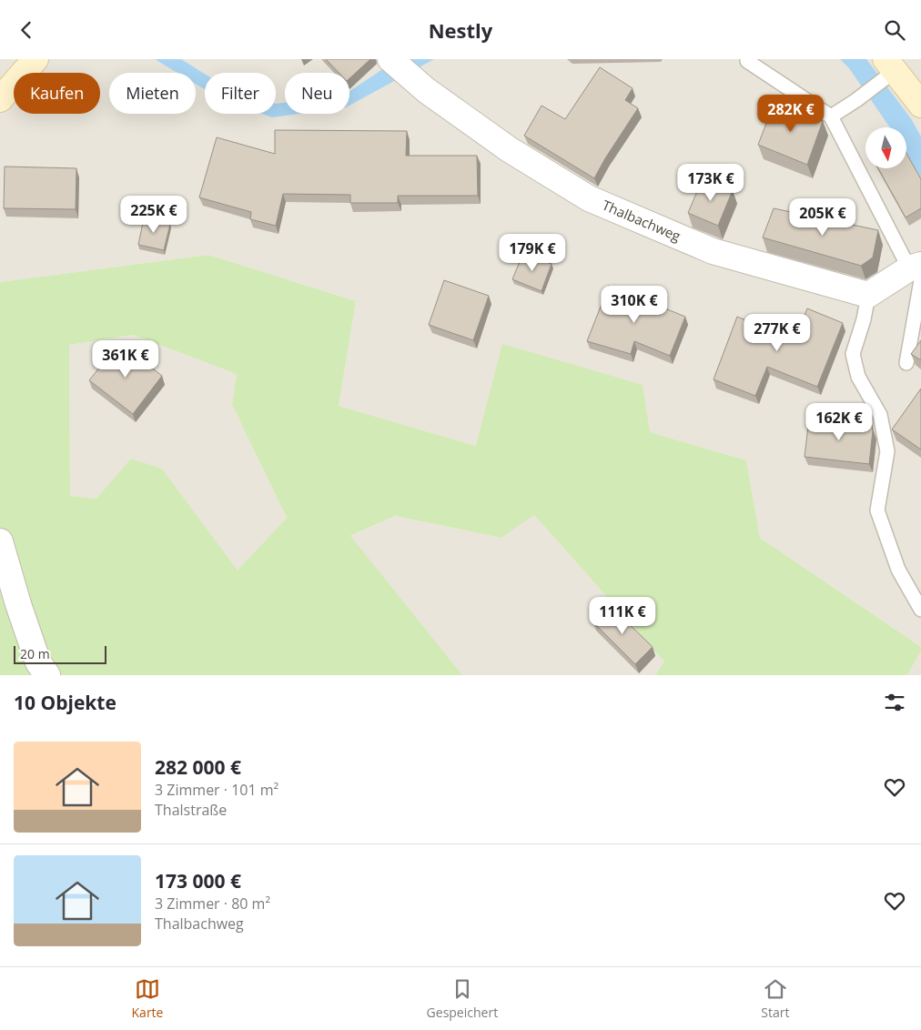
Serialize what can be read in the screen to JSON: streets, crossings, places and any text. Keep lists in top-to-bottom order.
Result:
{
  "streets": {
    "street": ["Thalbachweg"]
  },
  "scale_bar": "20 m",
  "north": "bottom",
  "page": {
    "header": "Nestly",
    "chip": [
      "Kaufen",
      "Mieten",
      "Filter",
      "Neu"
    ],
    "price": [
      "282K €",
      "173K €",
      "225K €",
      "205K €",
      "179K €",
      "310K €",
      "277K €",
      "361K €",
      "162K €",
      "111K €"
    ],
    "scale": "20 m",
    "heading": "10 Objekte",
    "list": [
      {
        "name": "282 000 €",
        "note": "3 Zimmer · 101 m² · Thalstraße"
      },
      {
        "name": "173 000 €",
        "note": "3 Zimmer · 80 m² · Thalbachweg"
      }
    ],
    "tabs": ["Karte", "Gespeichert", "Start"]
  }
}
